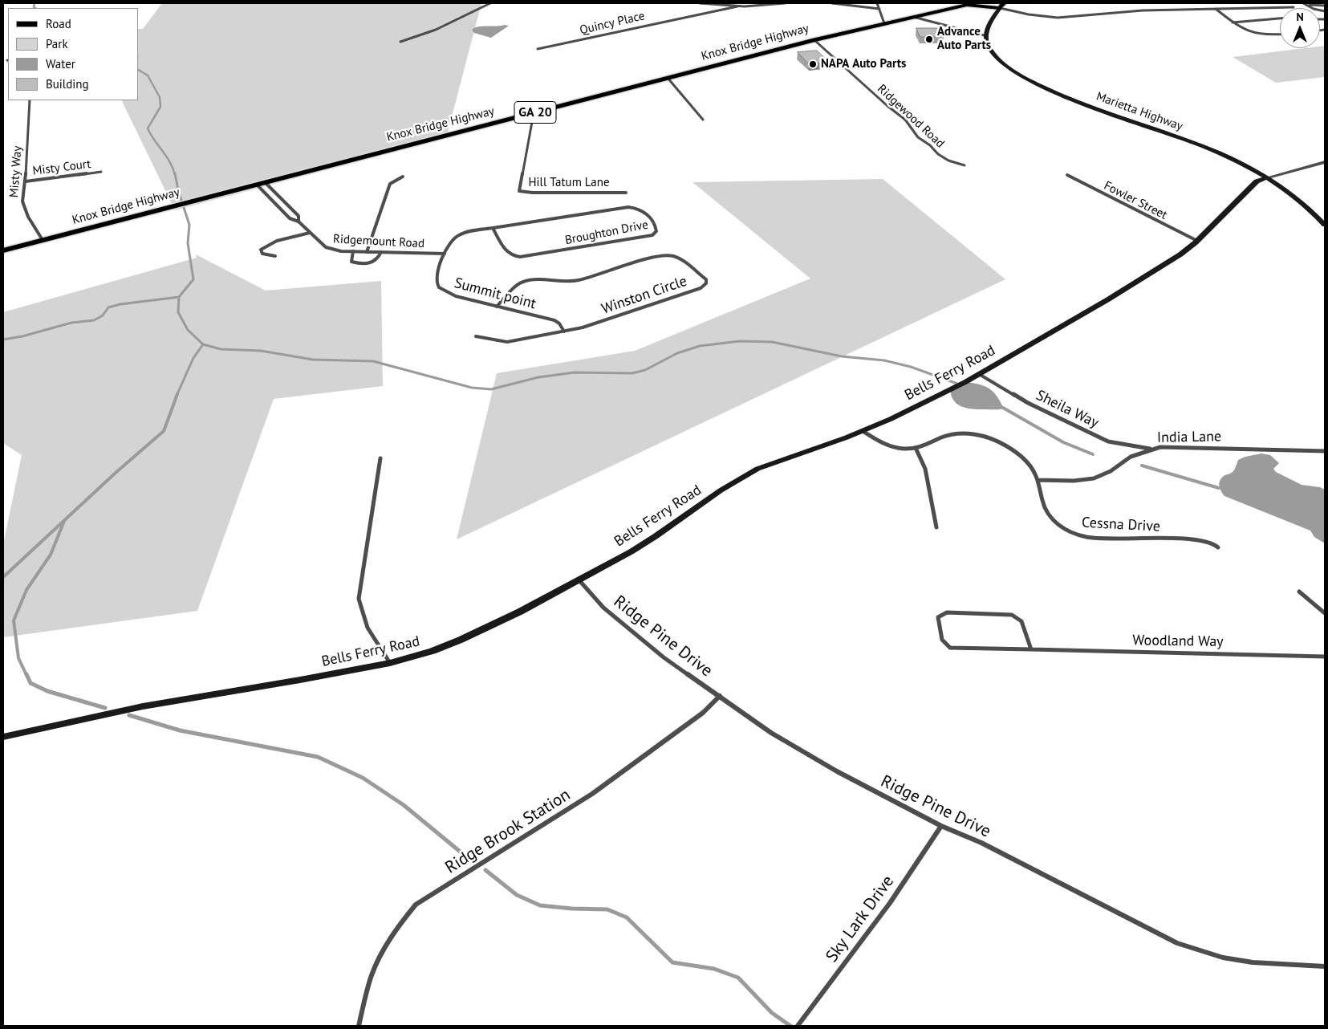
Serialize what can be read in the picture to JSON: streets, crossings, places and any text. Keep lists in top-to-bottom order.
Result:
{
  "streets": {
    "main road": [
      "Knox Bridge Highway",
      "Marietta Highway",
      "GA 20",
      "Bells Ferry Road"
    ],
    "street": [
      "Quincy Place",
      "Ridgewood Road",
      "Misty Court",
      "Misty Way",
      "Hill Tatum Lane",
      "Fowler Street",
      "Broughton Drive",
      "Ridgemount Road",
      "Summit point",
      "Winston Circle",
      "Sheila Way",
      "India Lane",
      "Cessna Drive",
      "Ridge Pine Drive",
      "Woodland Way",
      "Ridge Brook Station",
      "Sky Lark Drive"
    ]
  },
  "crossings": [
    ["Knox Bridge Highway", "GA 20"],
    ["Knox Bridge Highway", "Ridgewood Road"],
    ["Knox Bridge Highway", "Misty Way"],
    ["Knox Bridge Highway", "Hill Tatum Lane"],
    ["Knox Bridge Highway", "Ridgemount Road"],
    ["Marietta Highway", "Bells Ferry Road"],
    ["Misty Court", "Misty Way"],
    ["Fowler Street", "Bells Ferry Road"],
    ["Broughton Drive", "Summit point"],
    ["Ridgemount Road", "Summit point"],
    ["Summit point", "Winston Circle"],
    ["Bells Ferry Road", "Sheila Way"],
    ["Bells Ferry Road", "Cessna Drive"],
    ["Bells Ferry Road", "Ridge Pine Drive"],
    ["Sheila Way", "India Lane"],
    ["India Lane", "Cessna Drive"],
    ["Ridge Pine Drive", "Ridge Brook Station"],
    ["Ridge Pine Drive", "Sky Lark Drive"]
  ],
  "places": ["Advance Auto Parts", "NAPA Auto Parts"],
  "legend": [
    "Road",
    "Park",
    "Water",
    "Building"
  ],
  "north": "top"
}
